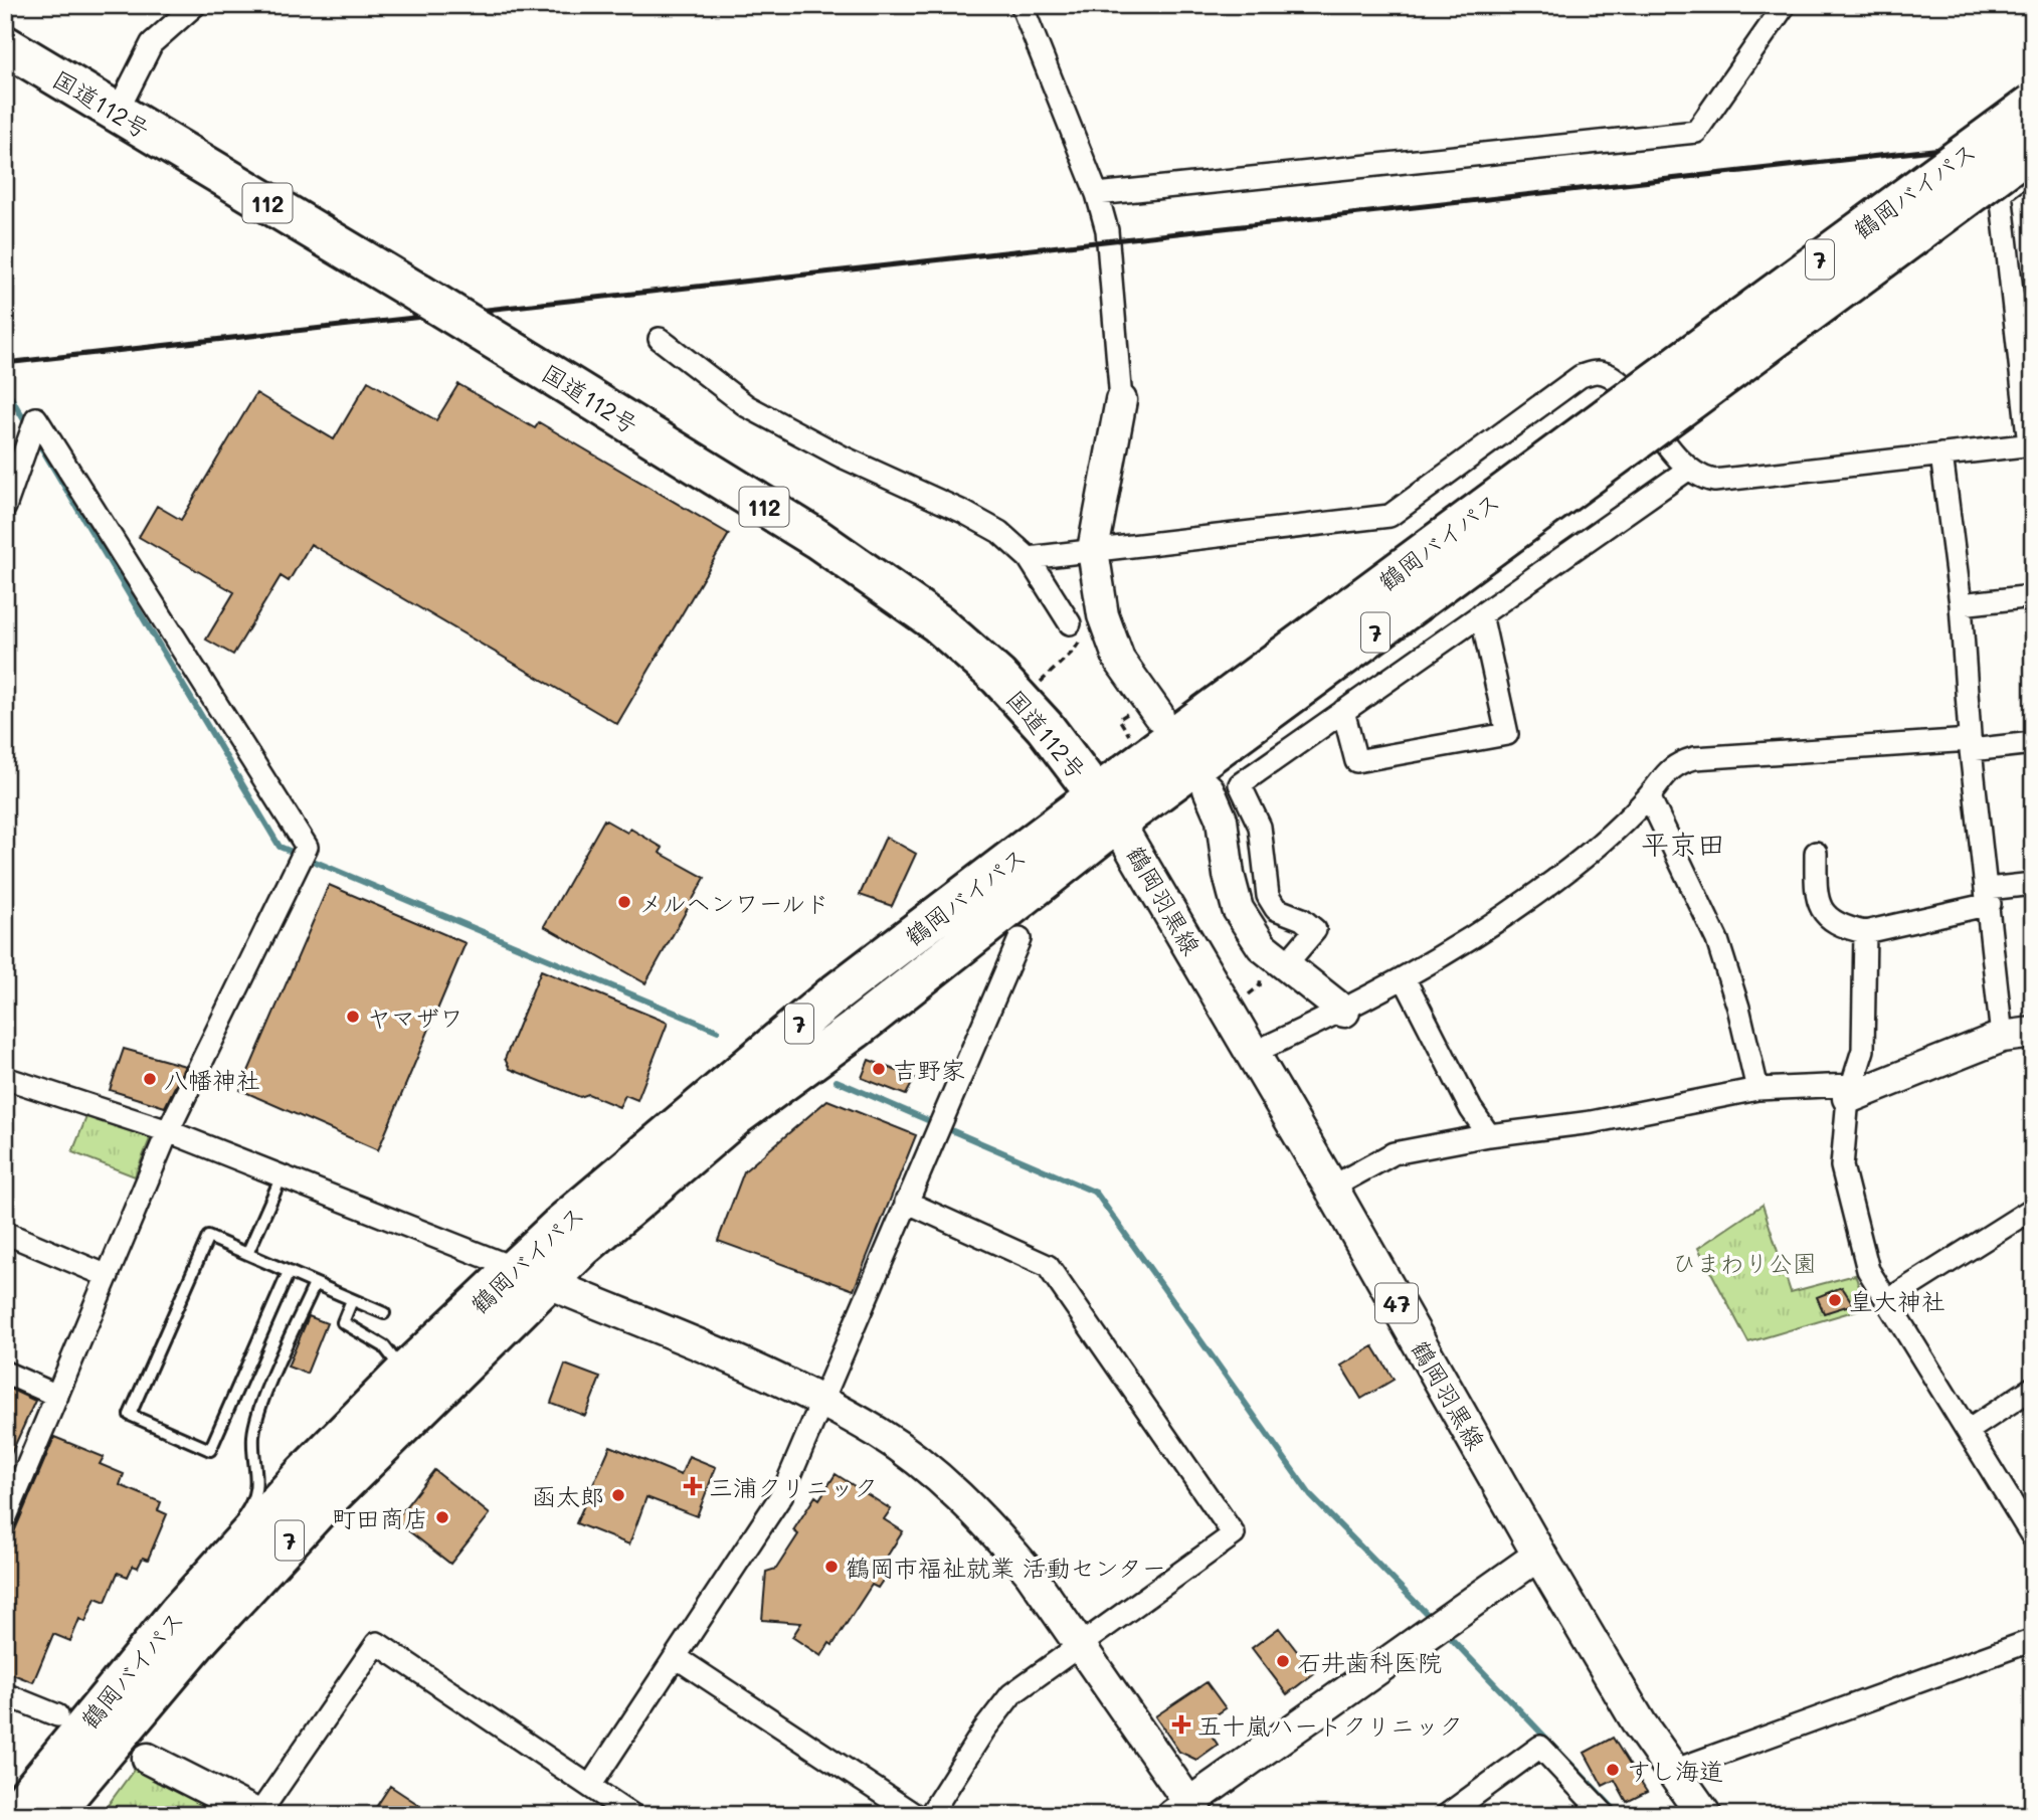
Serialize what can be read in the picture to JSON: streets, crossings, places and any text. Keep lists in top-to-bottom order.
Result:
{
  "streets": {
    "highway": [
      "国道112号",
      "鶴岡バイパス",
      "112",
      "7"
    ],
    "main road": ["鶴岡羽黒線", "47"]
  },
  "crossings": [
    ["国道112号", "鶴岡バイパス"],
    ["国道112号", "鶴岡羽黒線"],
    ["鶴岡バイパス", "鶴岡羽黒線"]
  ],
  "districts": ["平京田"],
  "parks": ["ひまわり公園"],
  "places": {
    "other": [
      "メルヘンワールド",
      "ヤマザワ",
      "吉野家",
      "八幡神社",
      "皇大神社",
      "函太郎",
      "町田商店",
      "鶴岡市福祉就業 活動センター",
      "石井歯科医院",
      "すし海道"
    ],
    "health": ["三浦クリニック", "五十嵐ハートクリニック"]
  }
}
